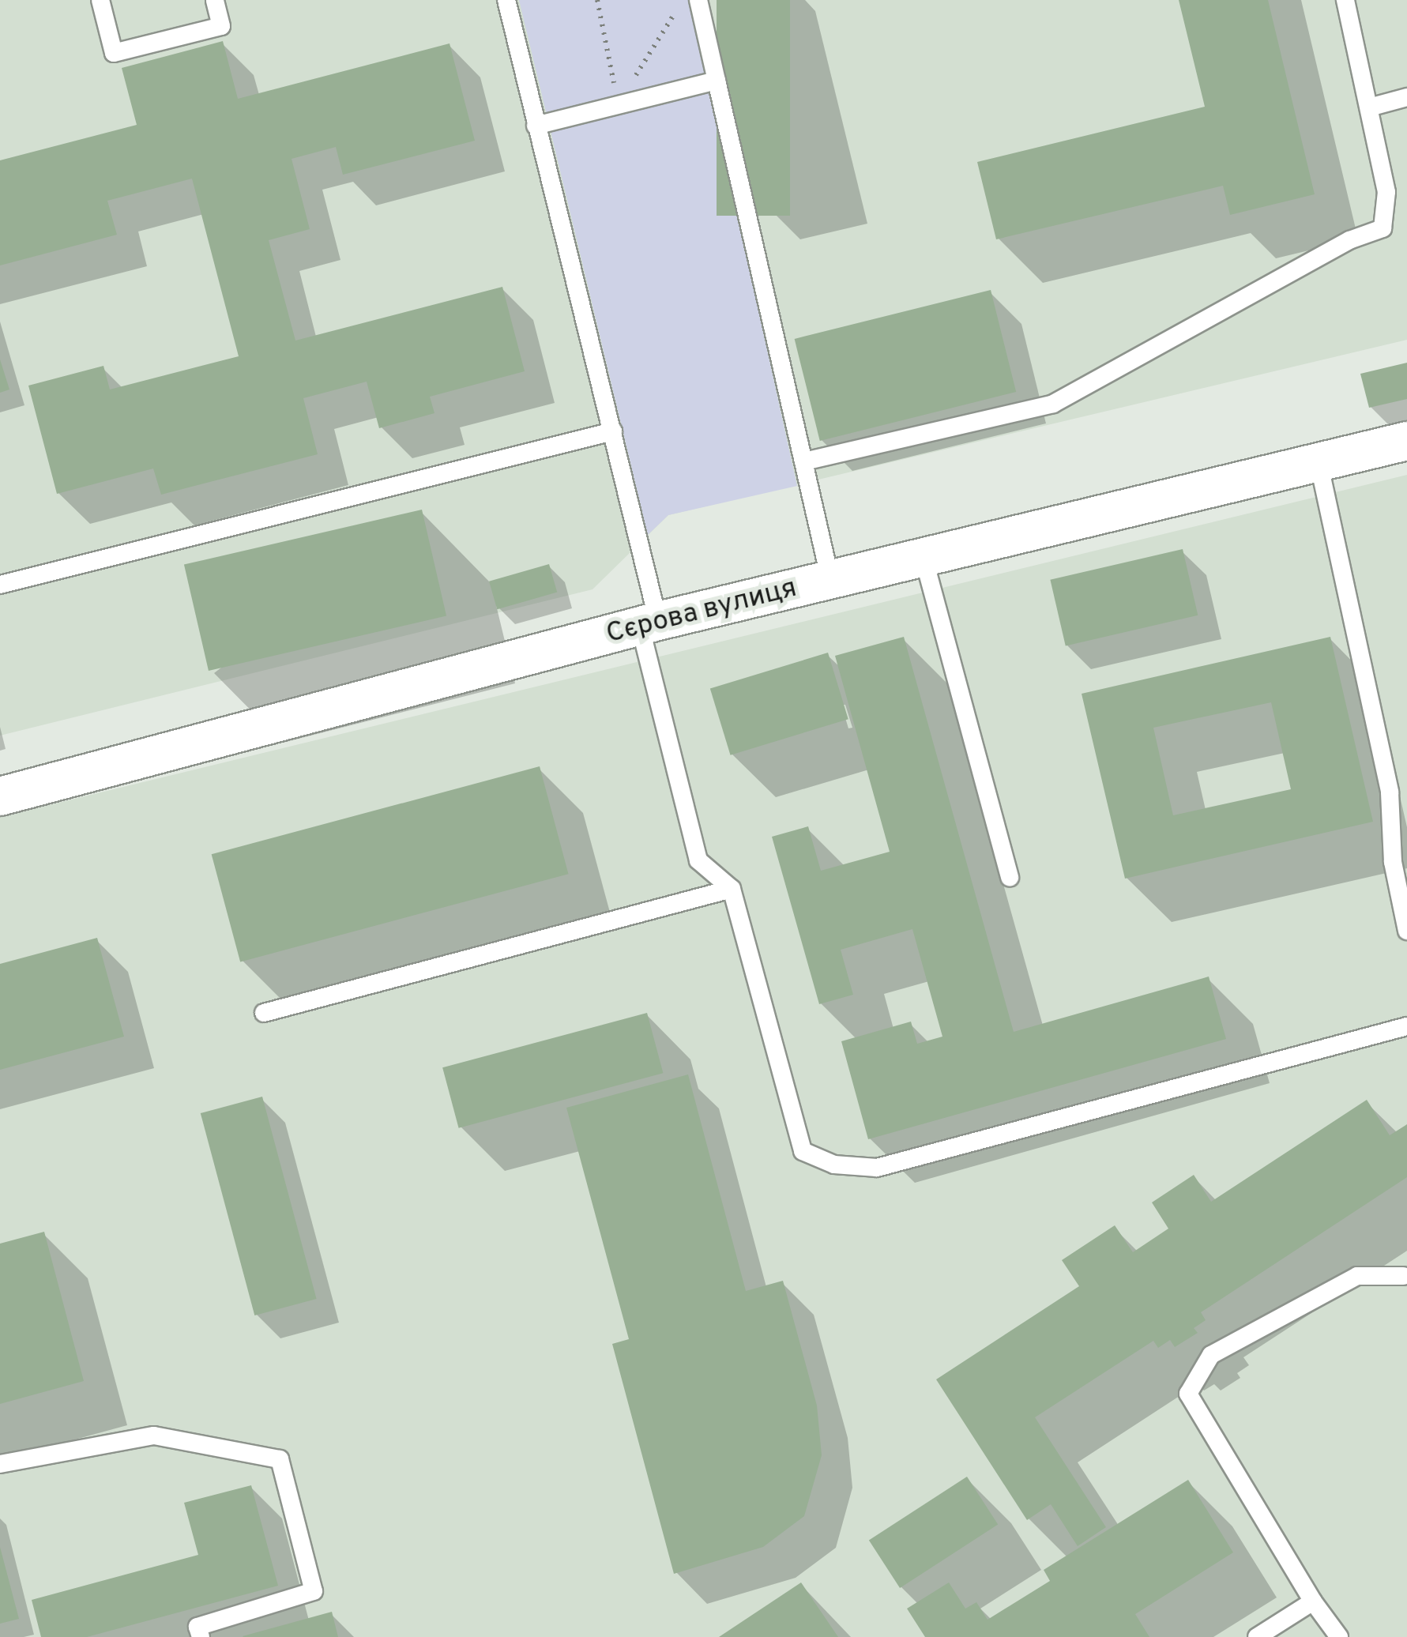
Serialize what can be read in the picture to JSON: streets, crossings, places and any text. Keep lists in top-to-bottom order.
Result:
{
  "streets": {
    "street": ["Сєрова вулиця"]
  }
}
